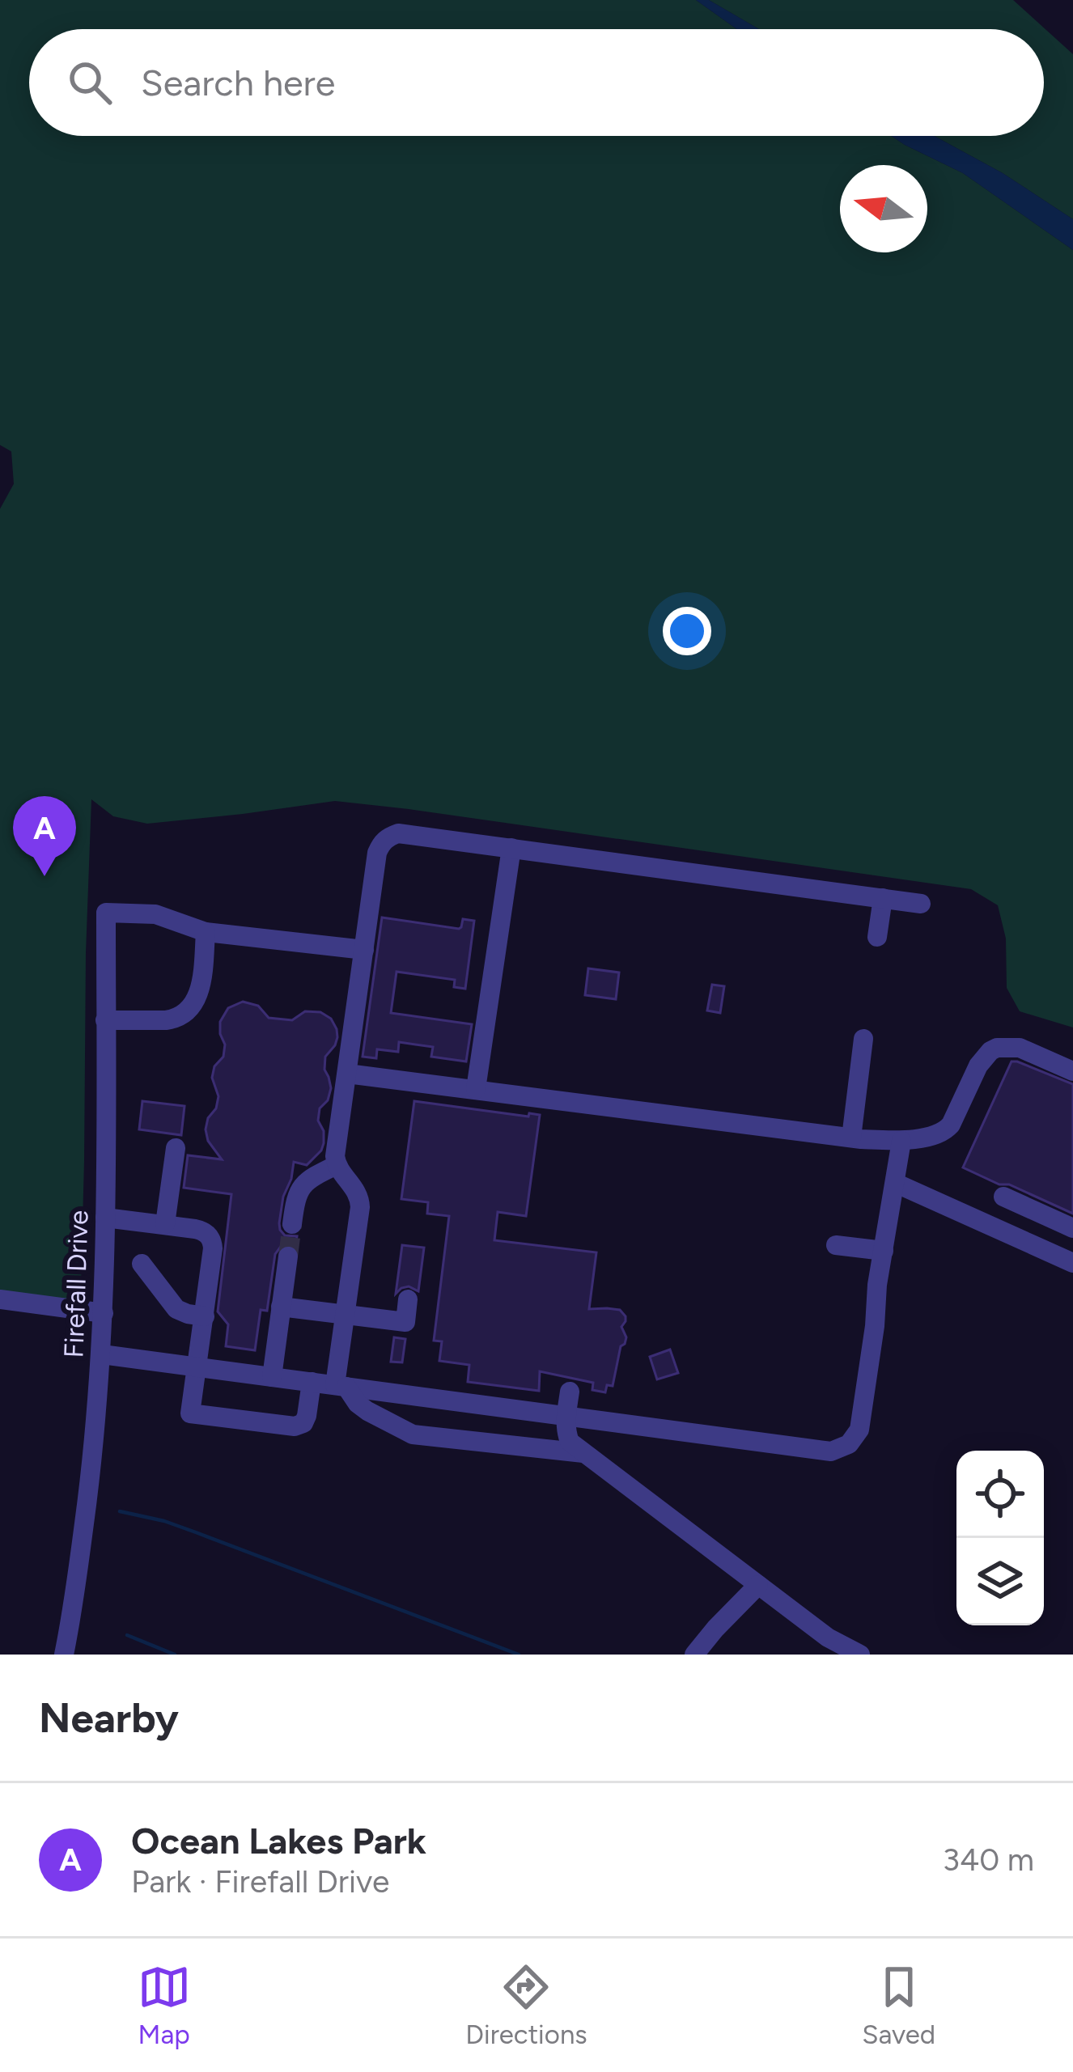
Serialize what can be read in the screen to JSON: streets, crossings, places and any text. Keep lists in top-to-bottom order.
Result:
{
  "streets": {
    "street": ["Firefall Drive"]
  },
  "north": "left",
  "page": {
    "search": "Search here",
    "pins": "A",
    "heading": "Nearby",
    "list": [
      {
        "mark": "A",
        "name": "Ocean Lakes Park",
        "note": "Park · Firefall Drive",
        "value": "340 m"
      }
    ],
    "nav": ["Map", "Directions", "Saved"]
  }
}
